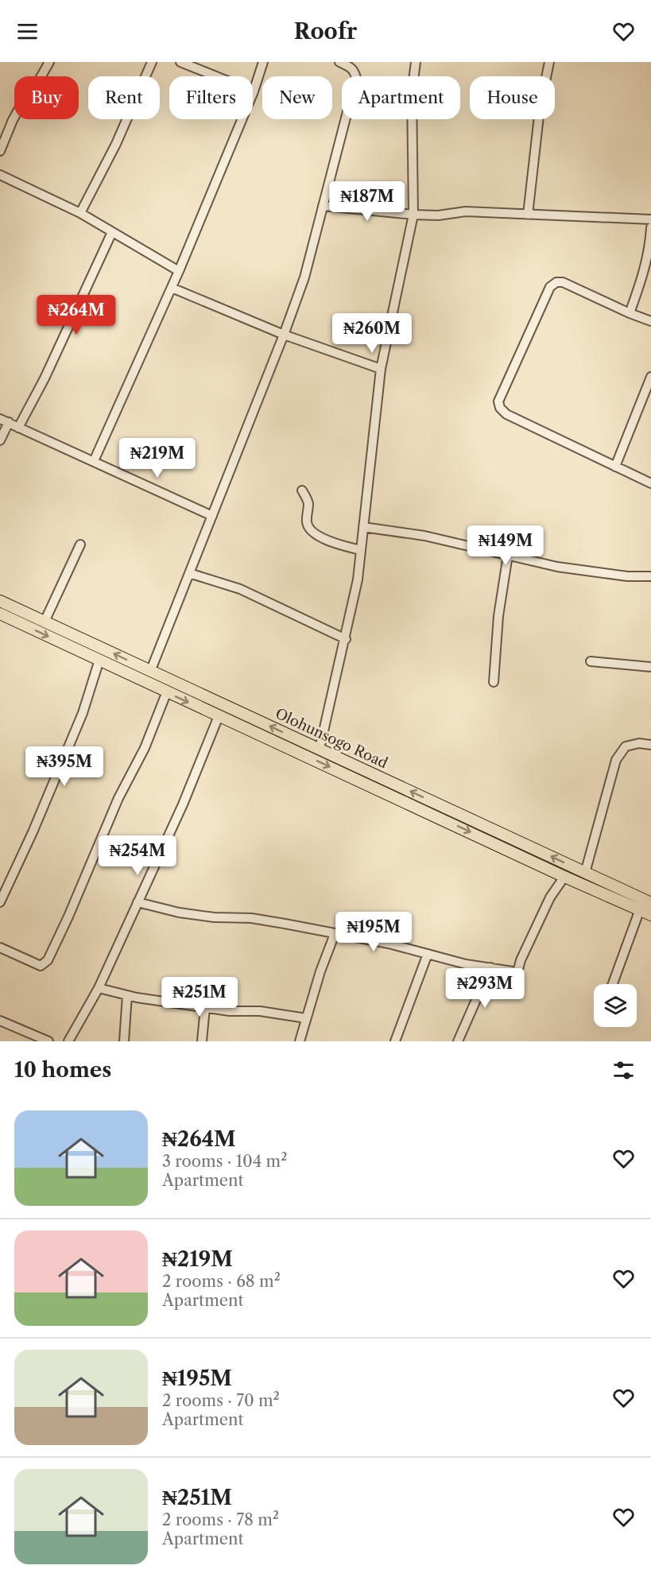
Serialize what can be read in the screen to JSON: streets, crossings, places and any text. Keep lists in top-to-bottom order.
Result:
{
  "streets": {
    "main road": ["Olohunsogo Road"]
  },
  "page": {
    "header": "Roofr",
    "chip": [
      "Buy",
      "Rent",
      "Filters",
      "New",
      "Apartment",
      "House"
    ],
    "price": [
      "₦187M",
      "₦264M",
      "₦260M",
      "₦219M",
      "₦149M",
      "₦395M",
      "₦254M",
      "₦195M",
      "₦293M",
      "₦251M"
    ],
    "heading": "10 homes",
    "list": [
      {
        "name": "₦264M",
        "note": "3 rooms · 104 m² · Apartment"
      },
      {
        "name": "₦219M",
        "note": "2 rooms · 68 m² · Apartment"
      },
      {
        "name": "₦195M",
        "note": "2 rooms · 70 m² · Apartment"
      },
      {
        "name": "₦251M",
        "note": "2 rooms · 78 m² · Apartment"
      }
    ]
  }
}
